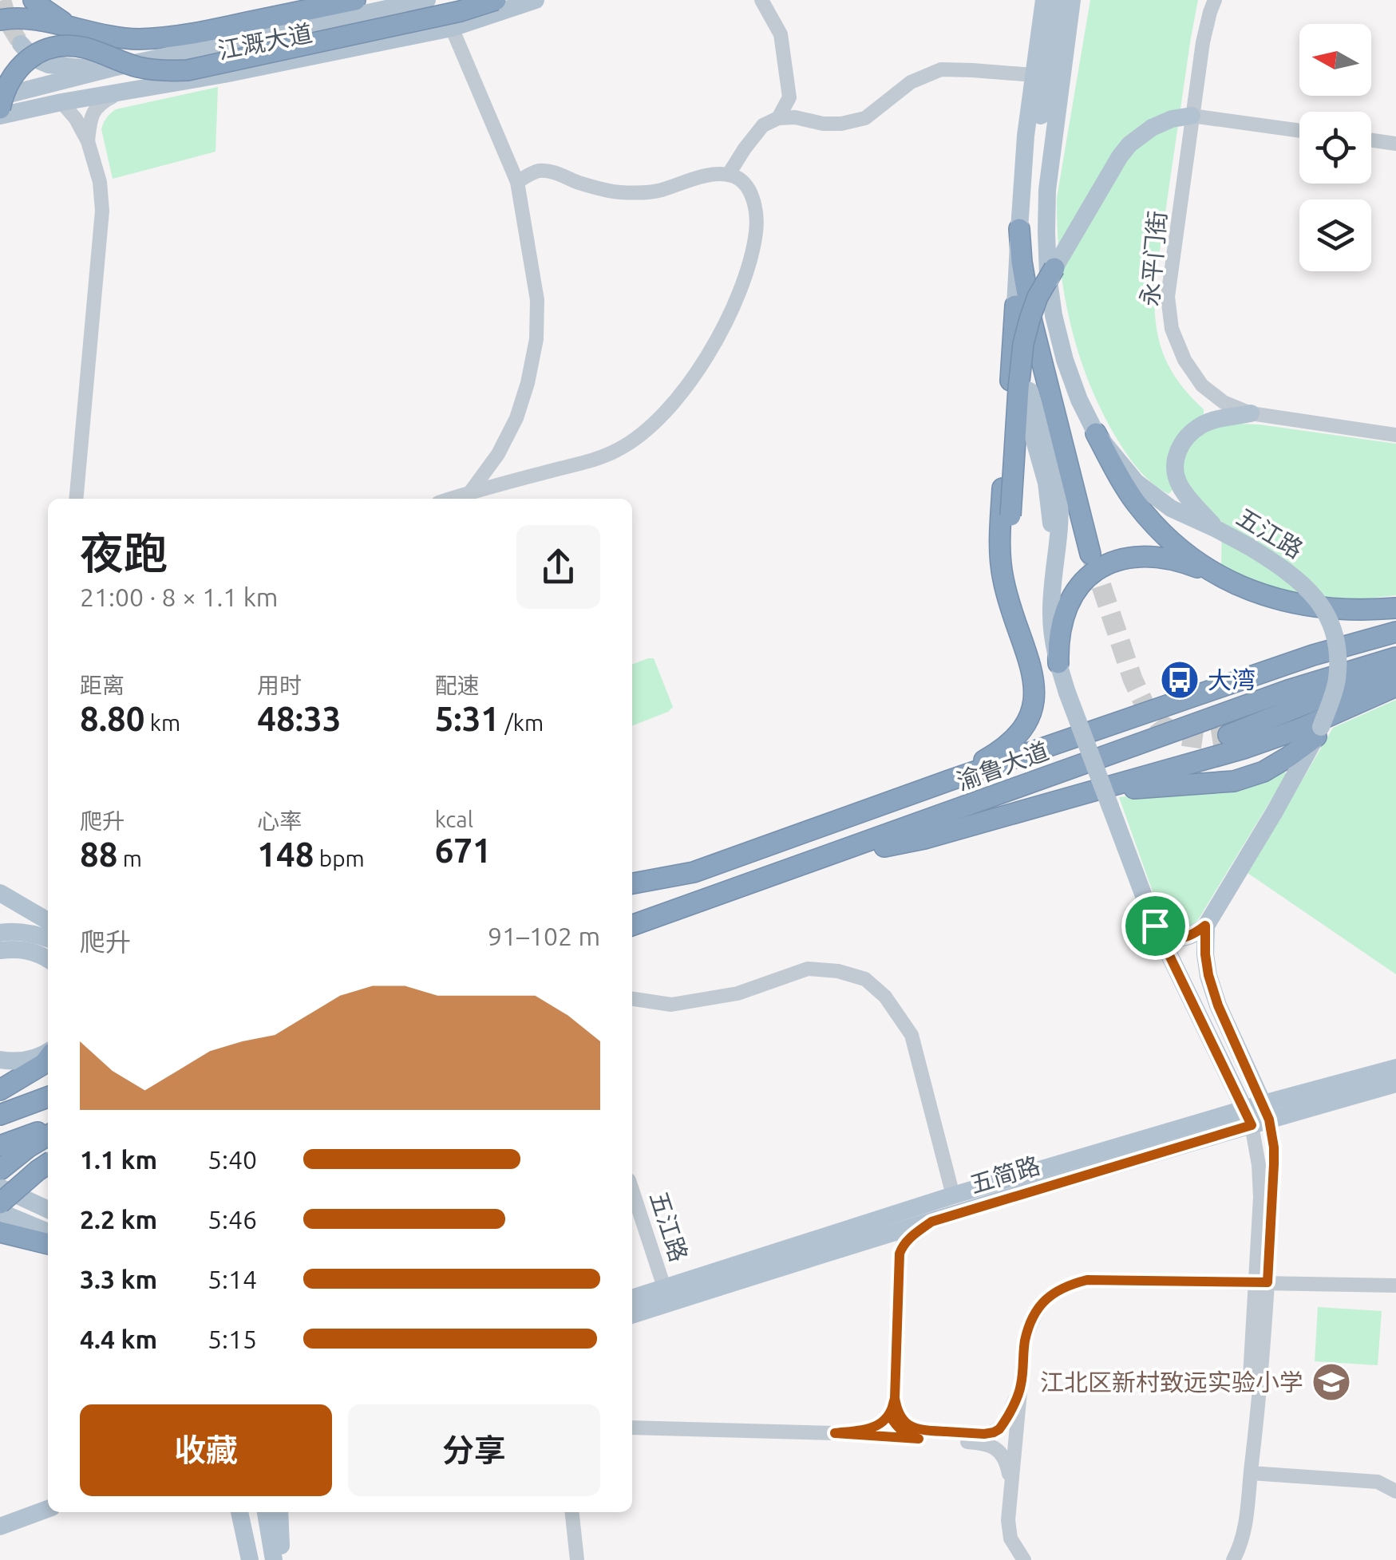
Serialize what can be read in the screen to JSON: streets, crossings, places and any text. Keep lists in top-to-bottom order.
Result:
{
  "streets": {
    "highway": ["渝鲁大道"],
    "main road": ["江溉大道", "五江路", "五简路"],
    "street": ["永平门街"]
  },
  "crossings": [
    ["五江路", "五简路"]
  ],
  "places": {
    "bus stop": ["大湾"],
    "school or university": ["江北区新村致远实验小学"]
  },
  "north": "left",
  "page": {
    "heading": ["夜跑", "21:00 · 8 × 1.1 km"],
    "stats": [
      ["距离", "8.80 km"],
      ["用时", "48:33"],
      ["配速", "5:31 /km"],
      ["爬升", "88 m"],
      ["心率", "148 bpm"],
      ["kcal", "671"]
    ],
    "chart": ["爬升", "91–102 m"],
    "list": [
      {
        "name": "1.1 km",
        "note": "5:40"
      },
      {
        "name": "2.2 km",
        "note": "5:46"
      },
      {
        "name": "3.3 km",
        "note": "5:14"
      },
      {
        "name": "4.4 km",
        "note": "5:15"
      }
    ],
    "buttons": ["收藏", "分享"]
  }
}
